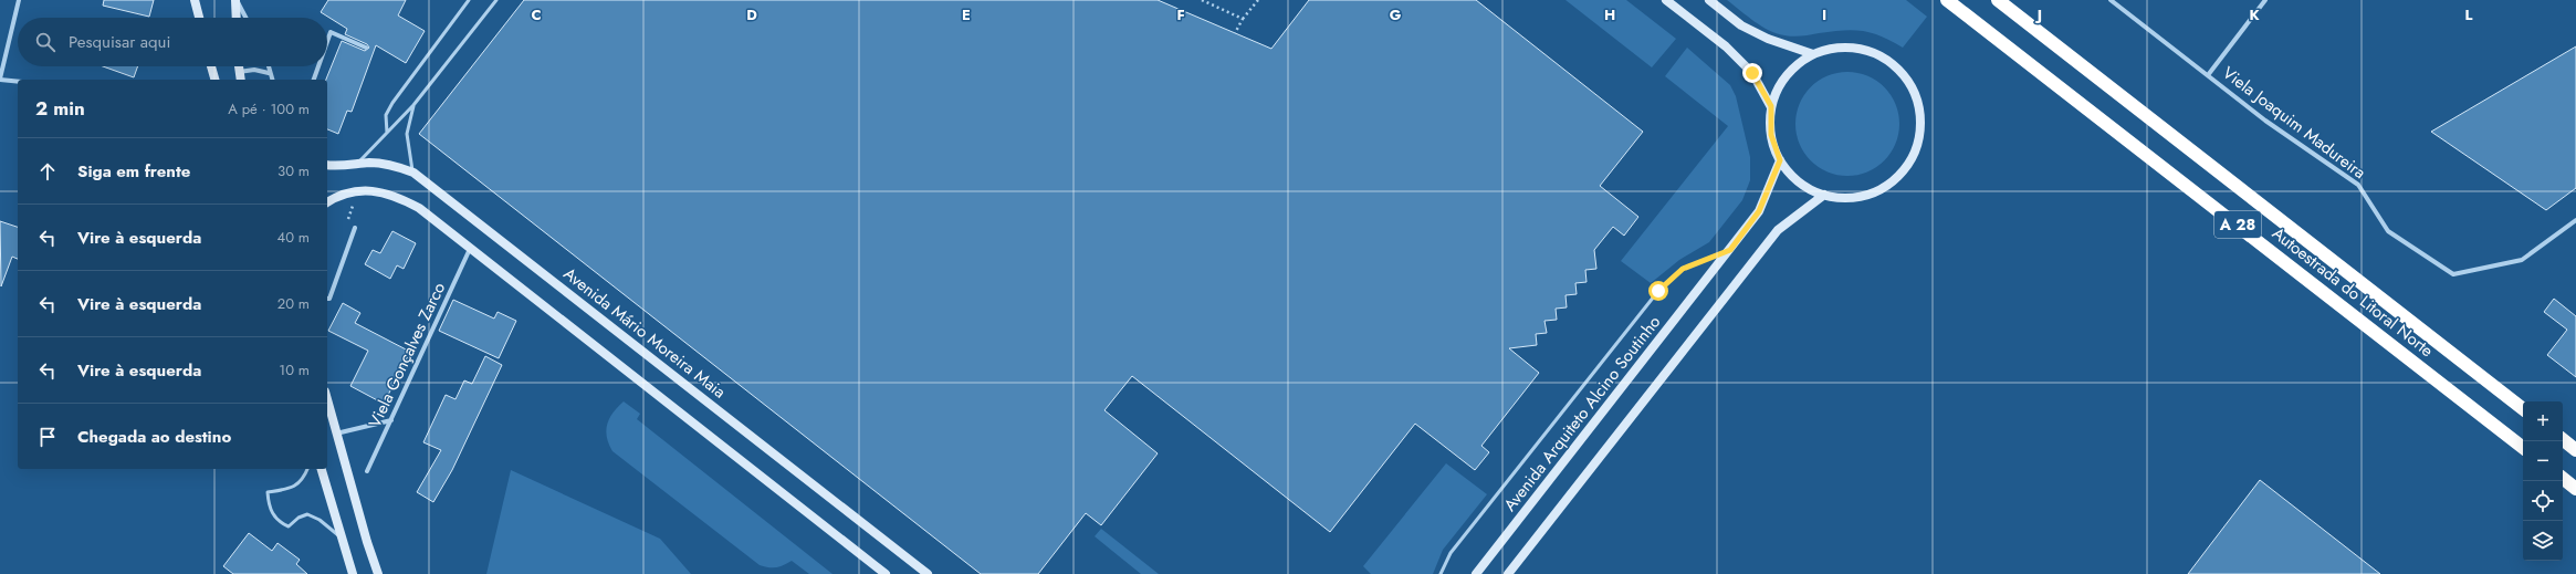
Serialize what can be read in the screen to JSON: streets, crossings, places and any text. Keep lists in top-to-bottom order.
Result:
{
  "streets": {
    "highway": ["A 28", "Autoestrada do Litoral Norte"],
    "main road": ["Avenida Mário Moreira Maia", "Avenida Arquiteto Alcino Soutinho"],
    "street": ["Viela Joaquim Madureira", "Viela Gonçalves Zarco"]
  },
  "page": {
    "search": "Pesquisar aqui",
    "heading": ["2 min", "A pé · 100 m"],
    "list": [
      ["Siga em frente", "30 m"],
      ["Vire à esquerda", "40 m"],
      ["Vire à esquerda", "20 m"],
      ["Vire à esquerda", "10 m"],
      "Chegada ao destino"
    ],
    "map_buttons": ["+", "−"]
  },
  "grid": {
    "columns": [
      "C",
      "D",
      "E",
      "F",
      "G",
      "H",
      "I",
      "J",
      "K",
      "L"
    ]
  }
}
